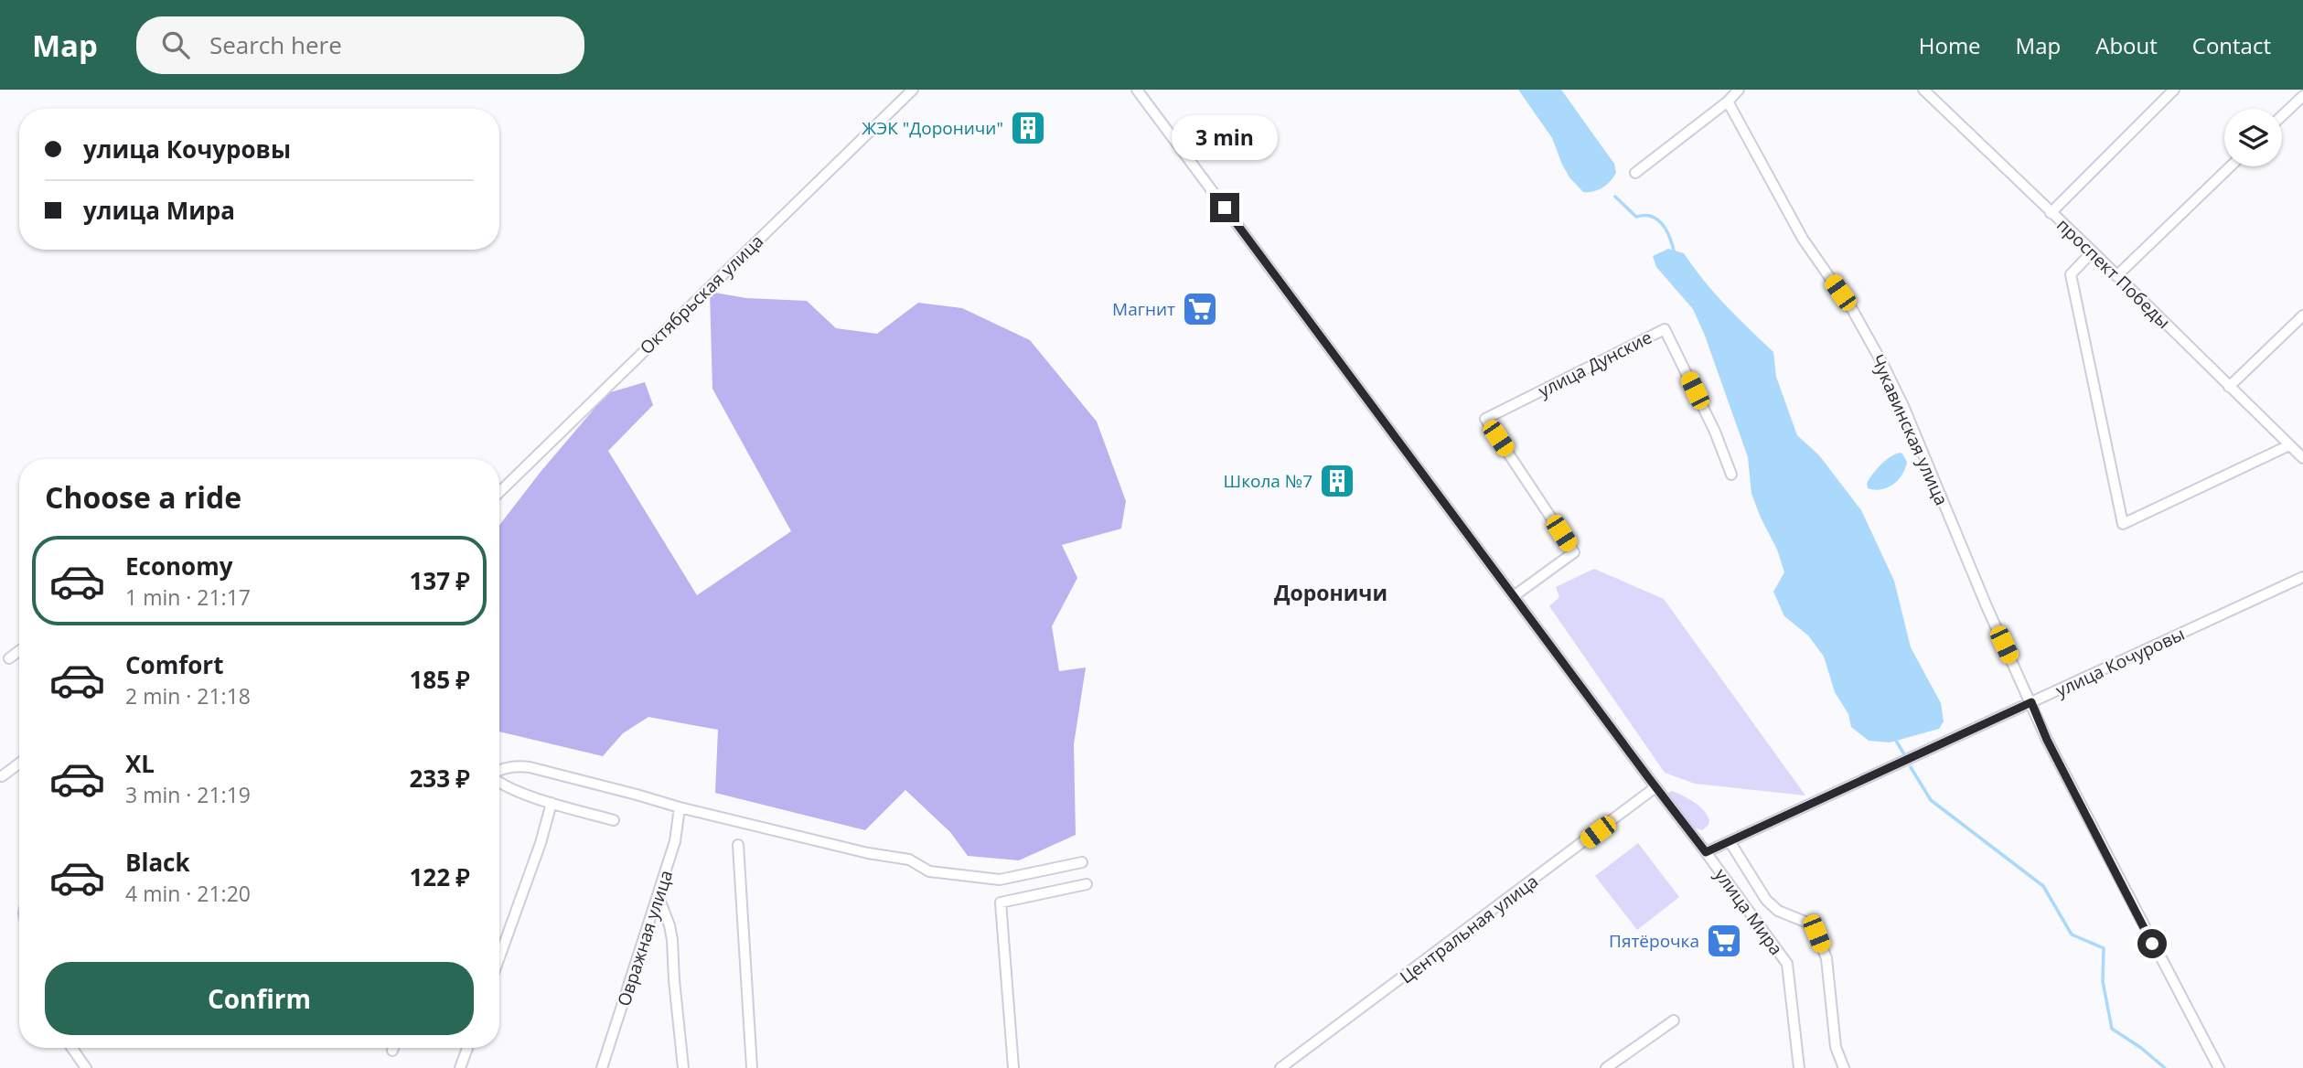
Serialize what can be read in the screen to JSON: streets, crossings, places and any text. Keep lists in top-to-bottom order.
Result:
{
  "streets": {
    "street": [
      "проспект Победы",
      "Октябрьская улица",
      "улица Дунские",
      "Чукавинская улица",
      "улица Кочуровы",
      "улица Мира",
      "Центральная улица",
      "Овражная улица"
    ]
  },
  "crossings": [
    ["улица Дунские", "улица Мира"],
    ["Чукавинская улица", "улица Кочуровы"],
    ["улица Кочуровы", "улица Мира"],
    ["улица Мира", "Центральная улица"]
  ],
  "districts": ["Дороничи"],
  "places": {
    "building": ["ЖЭК \"Дороничи\"", "Школа №7"],
    "supermarket": ["Магнит", "Пятёрочка"]
  },
  "page": {
    "header": "Map",
    "search": "Search here",
    "nav": [
      "Home",
      "Map",
      "About",
      "Contact"
    ],
    "banner": ["улица Кочуровы", "улица Мира"],
    "bubble": "3 min",
    "heading": "Choose a ride",
    "list": [
      {
        "name": "Economy",
        "note": "1 min · 21:17",
        "value": "137 ₽"
      },
      {
        "name": "Comfort",
        "note": "2 min · 21:18",
        "value": "185 ₽"
      },
      {
        "name": "XL",
        "note": "3 min · 21:19",
        "value": "233 ₽"
      },
      {
        "name": "Black",
        "note": "4 min · 21:20",
        "value": "122 ₽"
      }
    ],
    "buttons": "Confirm"
  }
}
